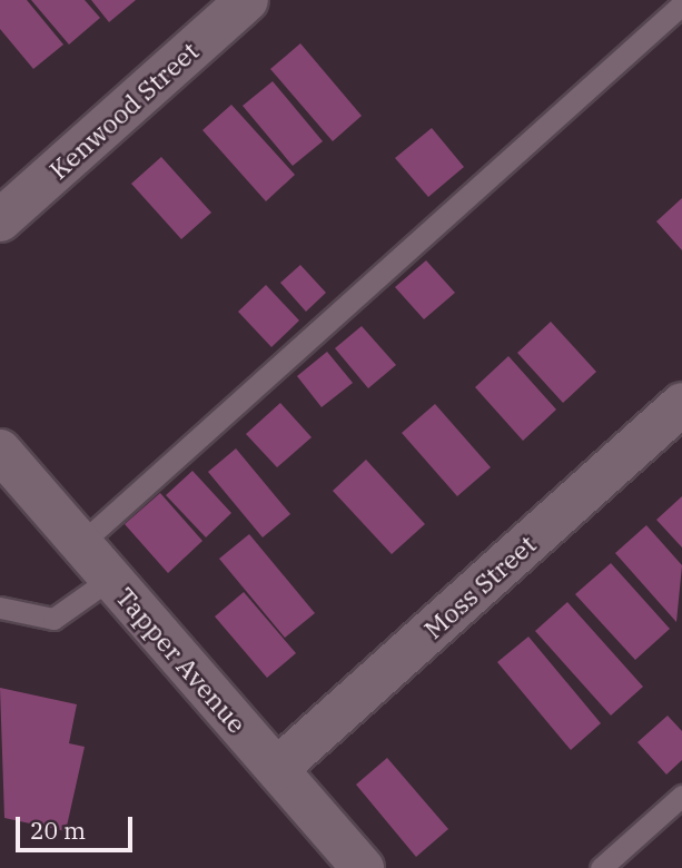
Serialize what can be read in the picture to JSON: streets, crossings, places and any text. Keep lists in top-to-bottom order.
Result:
{
  "streets": {
    "street": ["Kenwood Street", "Moss Street", "Tapper Avenue"]
  },
  "crossings": [
    ["Moss Street", "Tapper Avenue"]
  ],
  "scale_bar": "20 m"
}
